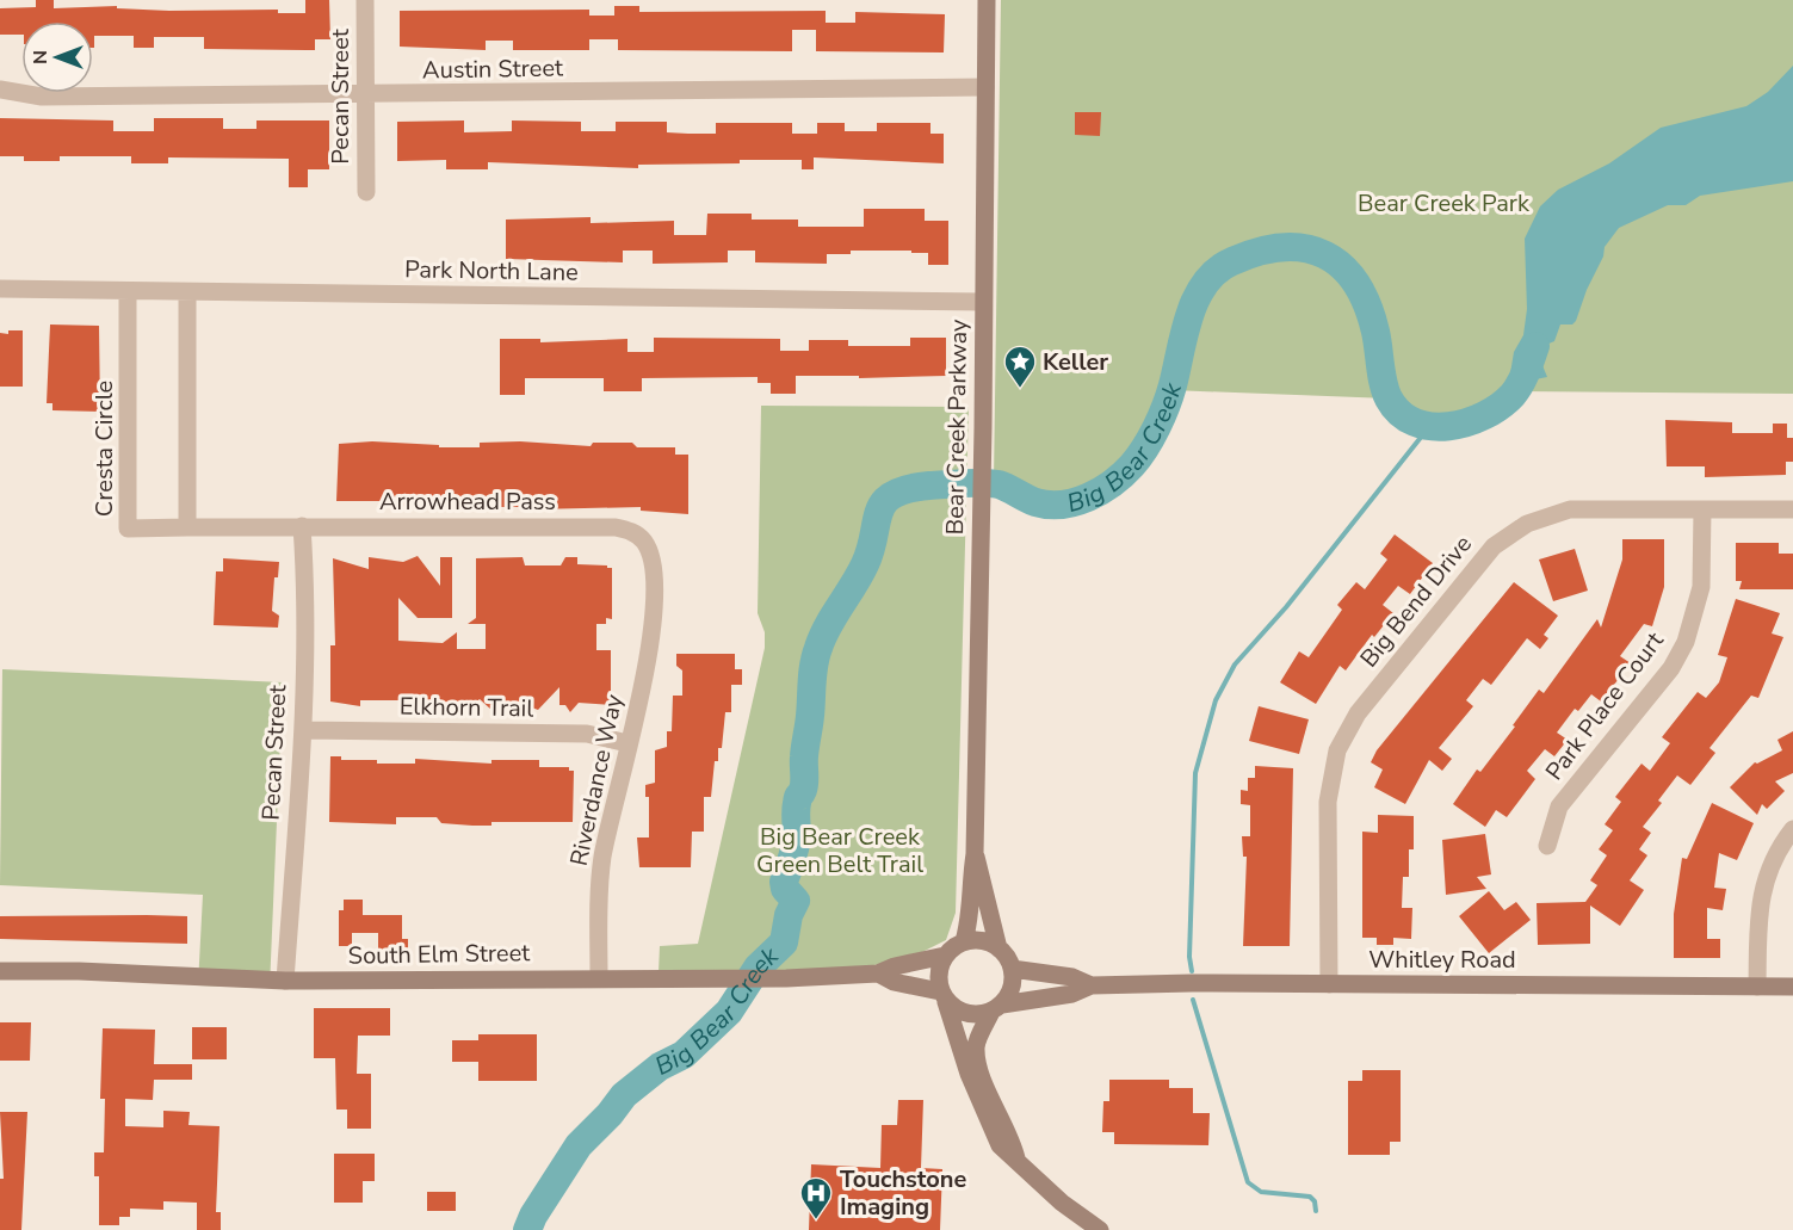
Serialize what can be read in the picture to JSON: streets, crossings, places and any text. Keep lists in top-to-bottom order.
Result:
{
  "streets": {
    "street": [
      "Austin Street",
      "Pecan Street",
      "Park North Lane",
      "Bear Creek Parkway",
      "Cresta Circle",
      "Arrowhead Pass",
      "Big Bend Drive",
      "Park Place Court",
      "Elkhorn Trail",
      "Riverdance Way",
      "South Elm Street",
      "Whitley Road"
    ]
  },
  "crossings": [
    ["Austin Street", "Pecan Street"],
    ["Austin Street", "Bear Creek Parkway"],
    ["Pecan Street", "Arrowhead Pass"],
    ["Pecan Street", "Elkhorn Trail"],
    ["Pecan Street", "South Elm Street"],
    ["Park North Lane", "Bear Creek Parkway"],
    ["Park North Lane", "Cresta Circle"],
    ["Bear Creek Parkway", "South Elm Street"],
    ["Bear Creek Parkway", "Whitley Road"],
    ["Cresta Circle", "Arrowhead Pass"],
    ["Arrowhead Pass", "Riverdance Way"],
    ["Big Bend Drive", "Park Place Court"],
    ["Big Bend Drive", "Whitley Road"],
    ["Elkhorn Trail", "Riverdance Way"],
    ["Riverdance Way", "South Elm Street"],
    ["South Elm Street", "Whitley Road"]
  ],
  "water": ["Big Bear Creek"],
  "parks": ["Bear Creek Park", "Big Bear Creek Green Belt Trail"],
  "places": {
    "place": ["Keller"],
    "hospital": ["Touchstone Imaging"]
  },
  "north": "left"
}
